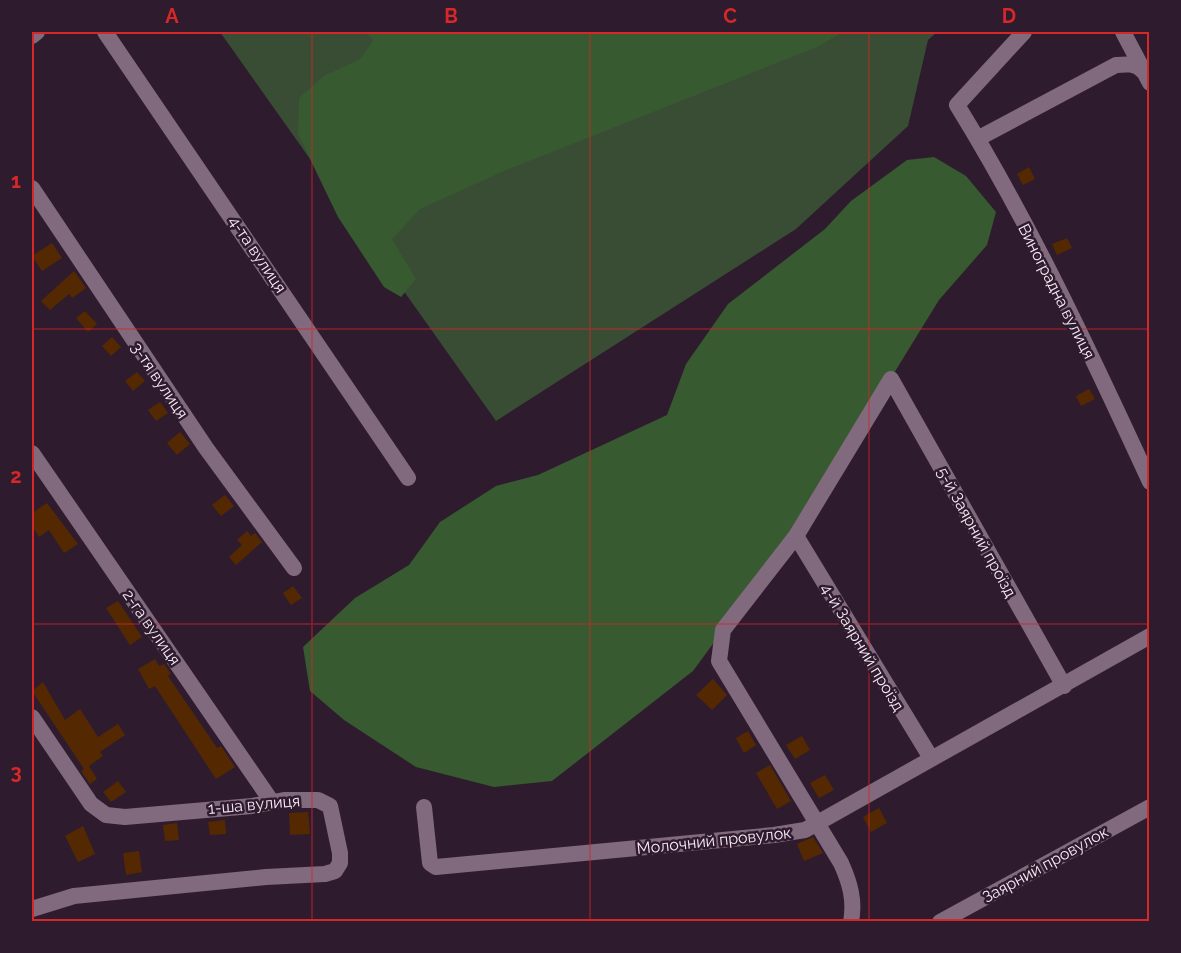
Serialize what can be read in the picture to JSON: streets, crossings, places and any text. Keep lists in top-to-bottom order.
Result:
{
  "streets": {
    "street": [
      "4-та вулиця",
      "Виноградна вулиця",
      "3-тя вулиця",
      "5-й Заярний проїзд",
      "2-га вулиця",
      "4-й Заярний проїзд",
      "1-ша вулиця",
      "Молочний провулок",
      "Заярний провулок"
    ]
  },
  "crossings": [
    ["5-й Заярний проїзд", "4-й Заярний проїзд"],
    ["5-й Заярний проїзд", "Молочний провулок"],
    ["2-га вулиця", "1-ша вулиця"],
    ["4-й Заярний проїзд", "Молочний провулок"]
  ],
  "grid": {
    "columns": [
      "A",
      "B",
      "C",
      "D"
    ],
    "rows": ["1", "2", "3"]
  }
}
